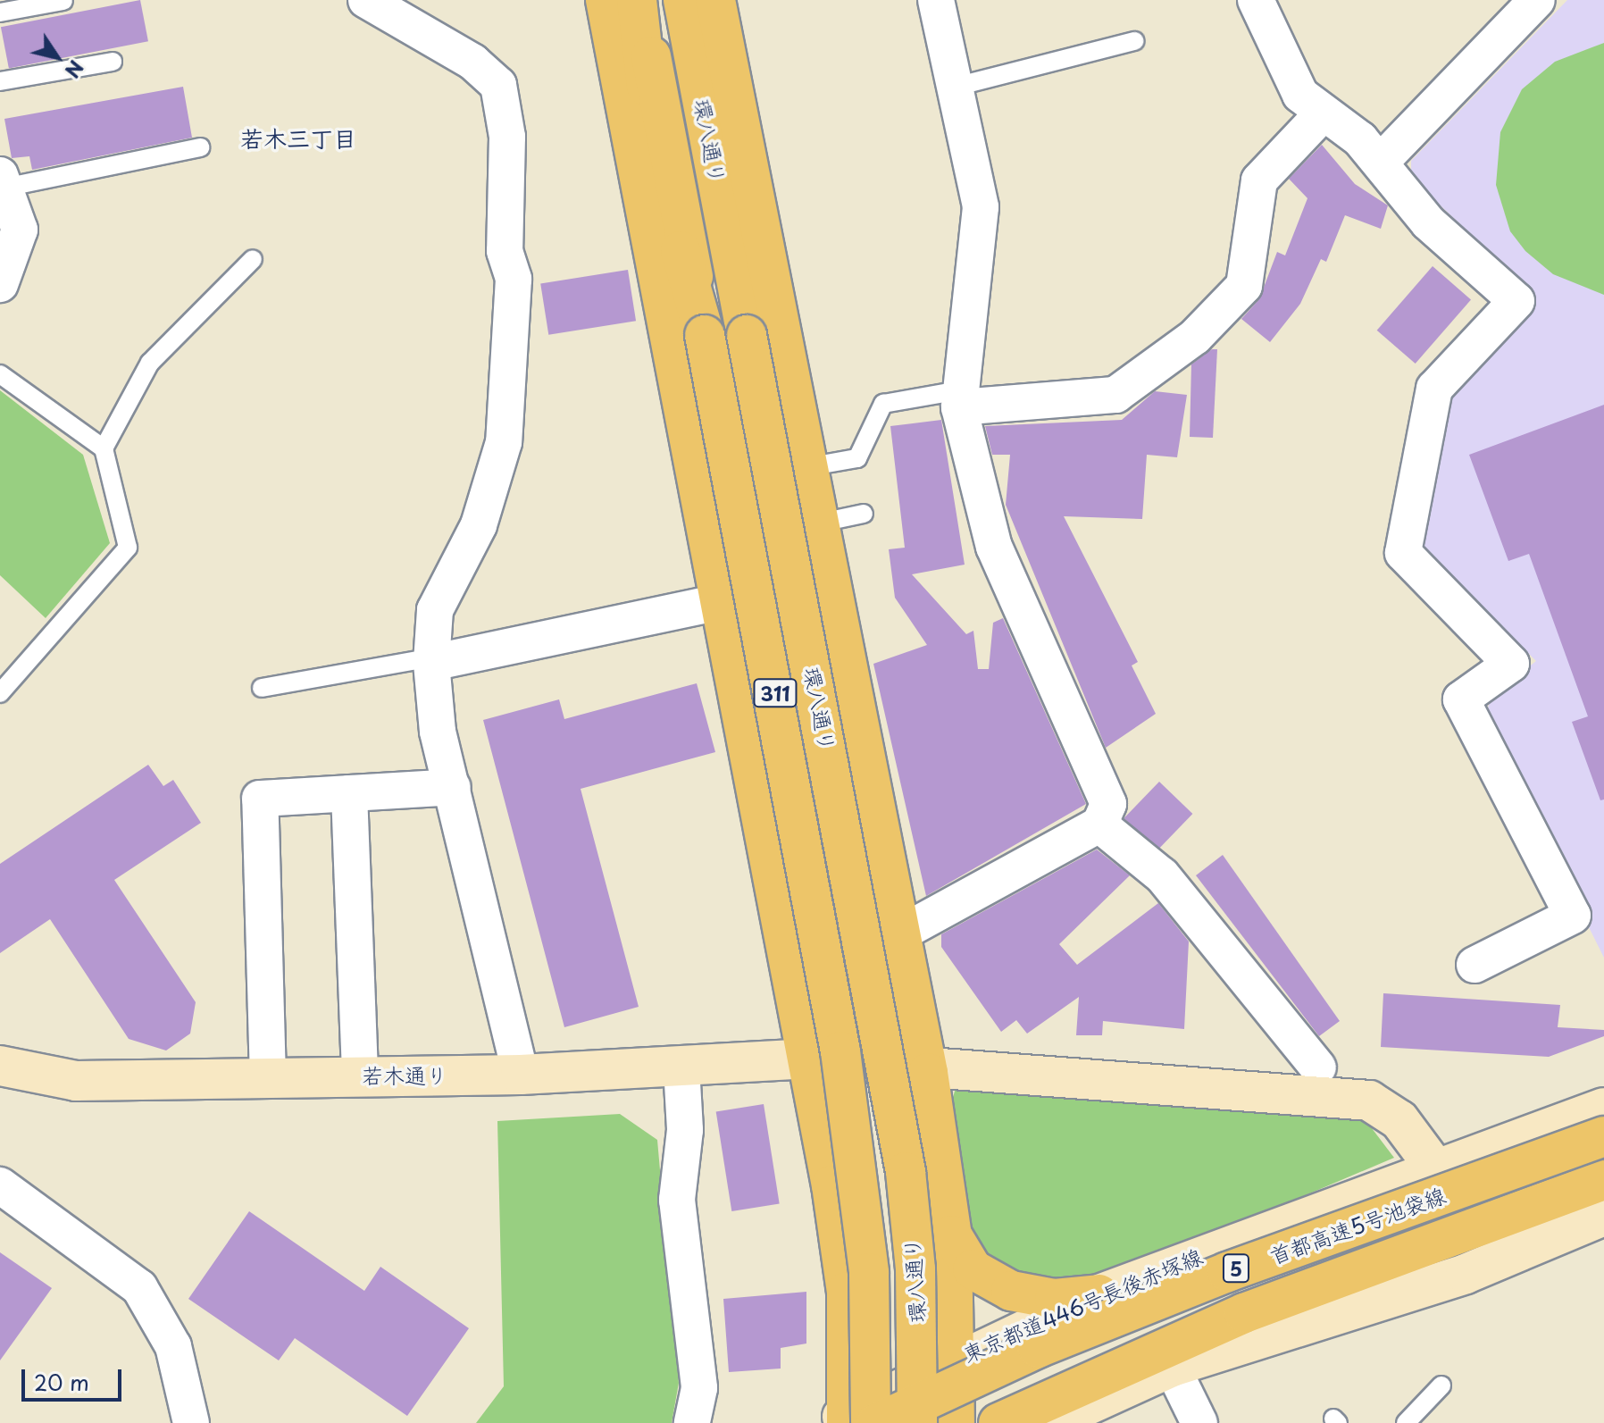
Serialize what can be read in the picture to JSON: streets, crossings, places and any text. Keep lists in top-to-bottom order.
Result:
{
  "streets": {
    "main road": [
      "環八通り",
      "311",
      "首都高速5号池袋線",
      "5"
    ],
    "street": ["若木通り", "東京都道446号長後赤塚線"]
  },
  "crossings": [
    ["環八通り", "首都高速5号池袋線"],
    ["環八通り", "東京都道446号長後赤塚線"],
    ["若木通り", "東京都道446号長後赤塚線"],
    ["首都高速5号池袋線", "東京都道446号長後赤塚線"]
  ],
  "districts": ["若木三丁目"],
  "scale_bar": "20 m",
  "north": "bottom right"
}
